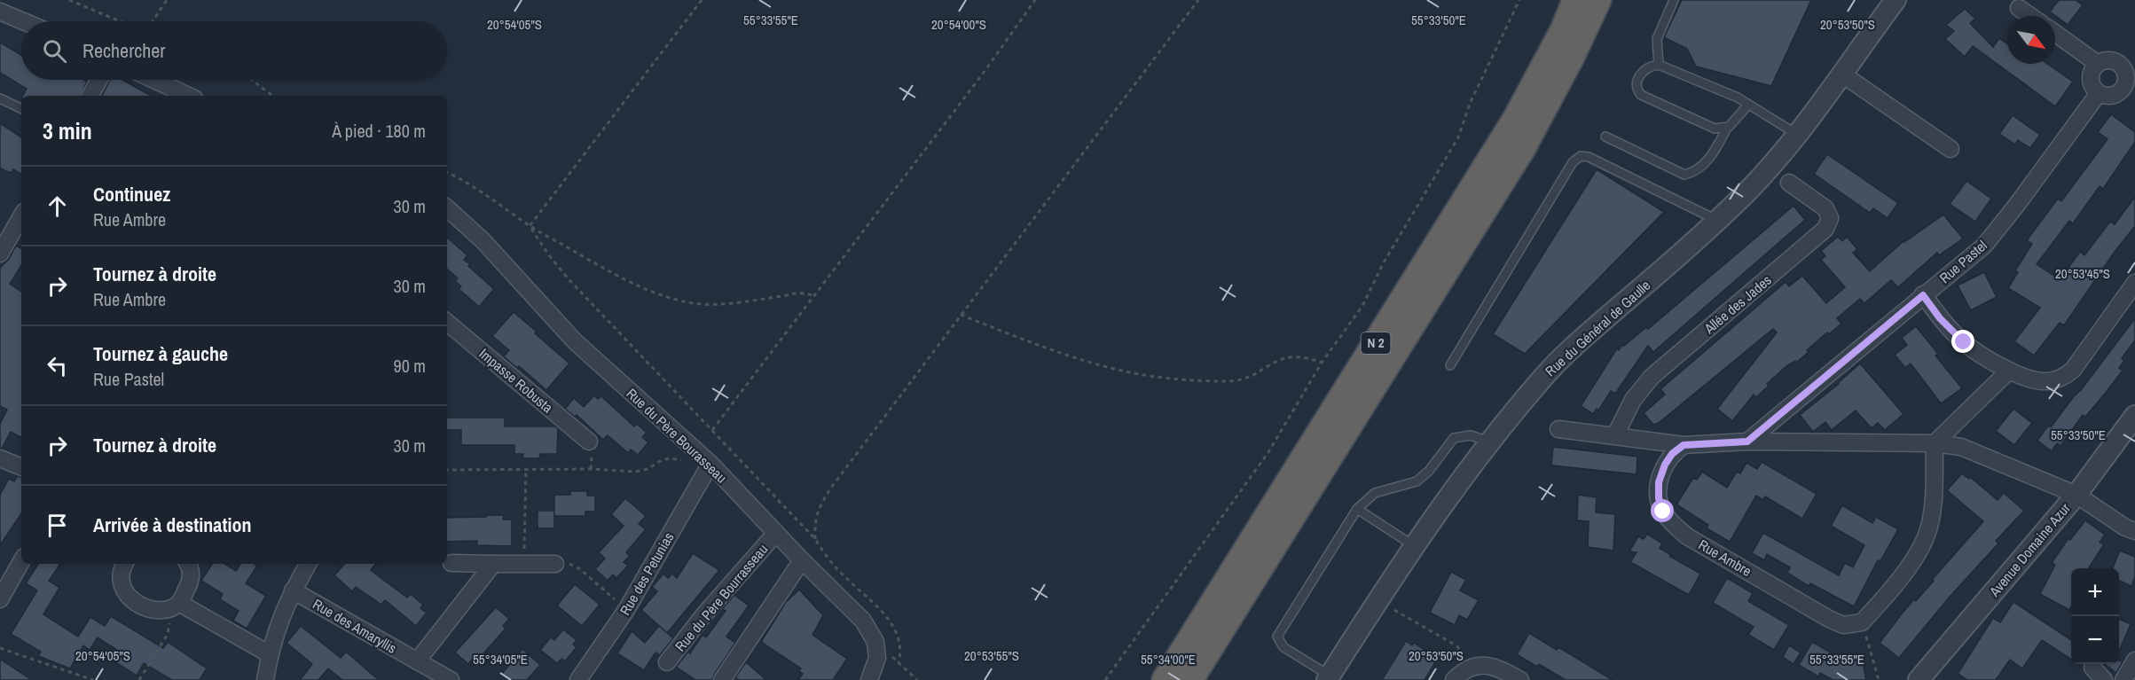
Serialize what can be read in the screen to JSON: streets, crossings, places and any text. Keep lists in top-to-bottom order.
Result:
{
  "streets": {
    "highway": ["N 2"],
    "street": [
      "Rue Pastel",
      "Allée des Jades",
      "Rue du Général de Gaulle",
      "Impasse Robusta",
      "Rue du Père Bourasseau",
      "Avenue Domaine Azur",
      "Rue Ambre",
      "Rue des Petunias",
      "Rue du Père Bourrasseau",
      "Rue des Amaryllis"
    ]
  },
  "crossings": [
    ["Rue du Père Bourasseau", "Rue des Petunias"],
    ["Rue du Père Bourasseau", "Rue du Père Bourrasseau"]
  ],
  "north": "bottom right",
  "page": {
    "search": "Rechercher",
    "heading": ["3 min", "À pied · 180 m"],
    "list": [
      ["Continuez", "Rue Ambre", "30 m"],
      ["Tournez à droite", "Rue Ambre", "30 m"],
      ["Tournez à gauche", "Rue Pastel", "90 m"],
      ["Tournez à droite", "30 m"],
      "Arrivée à destination"
    ],
    "map_buttons": ["+", "−"]
  },
  "coordinates": [
    "55°33'55\"E",
    "55°33'50\"E",
    "20°54'05\"S",
    "20°54'00\"S",
    "20°53'50\"S",
    "20°53'45\"S",
    "20°53'55\"S",
    "55°34'05\"E",
    "55°34'00\"E"
  ]
}
